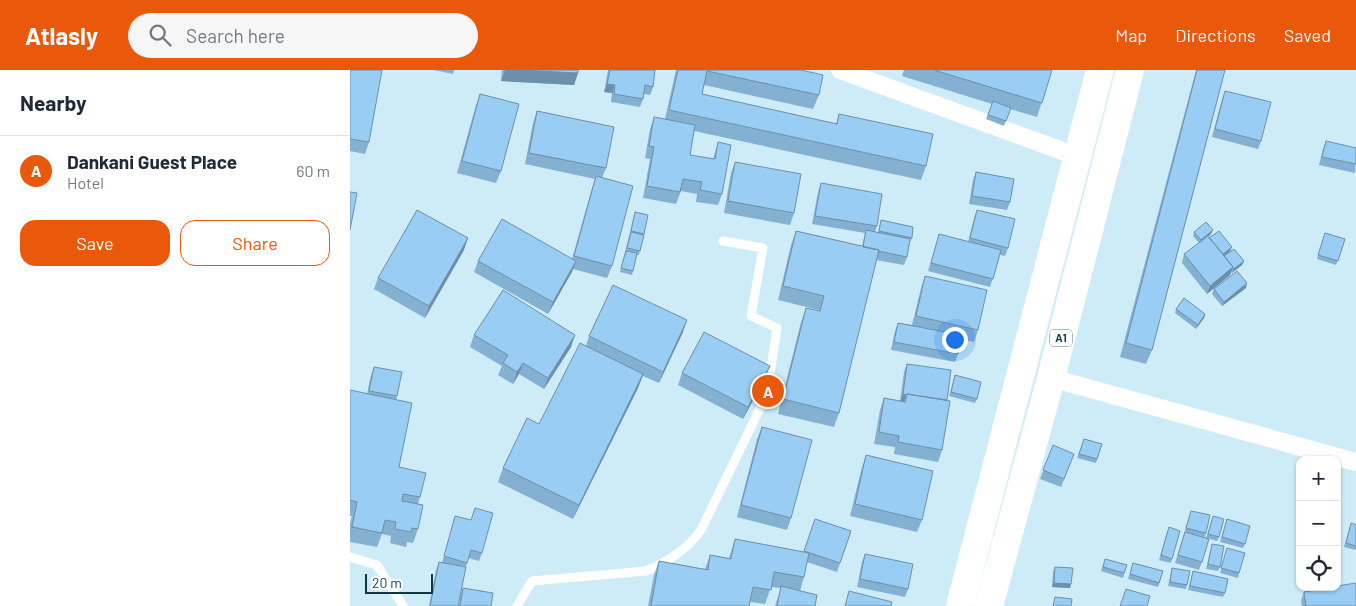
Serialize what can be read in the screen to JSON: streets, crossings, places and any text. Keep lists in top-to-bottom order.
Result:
{
  "streets": {
    "highway": ["A1"]
  },
  "scale_bar": "20 m",
  "page": {
    "header": "Atlasly",
    "search": "Search here",
    "nav": ["Map", "Directions", "Saved"],
    "heading": "Nearby",
    "list": [
      {
        "mark": "A",
        "name": "Dankani Guest Place",
        "note": "Hotel",
        "value": "60 m"
      }
    ],
    "buttons": ["Save", "Share"],
    "pins": "A",
    "map_buttons": ["+", "−"],
    "scale": "20 m"
  }
}
